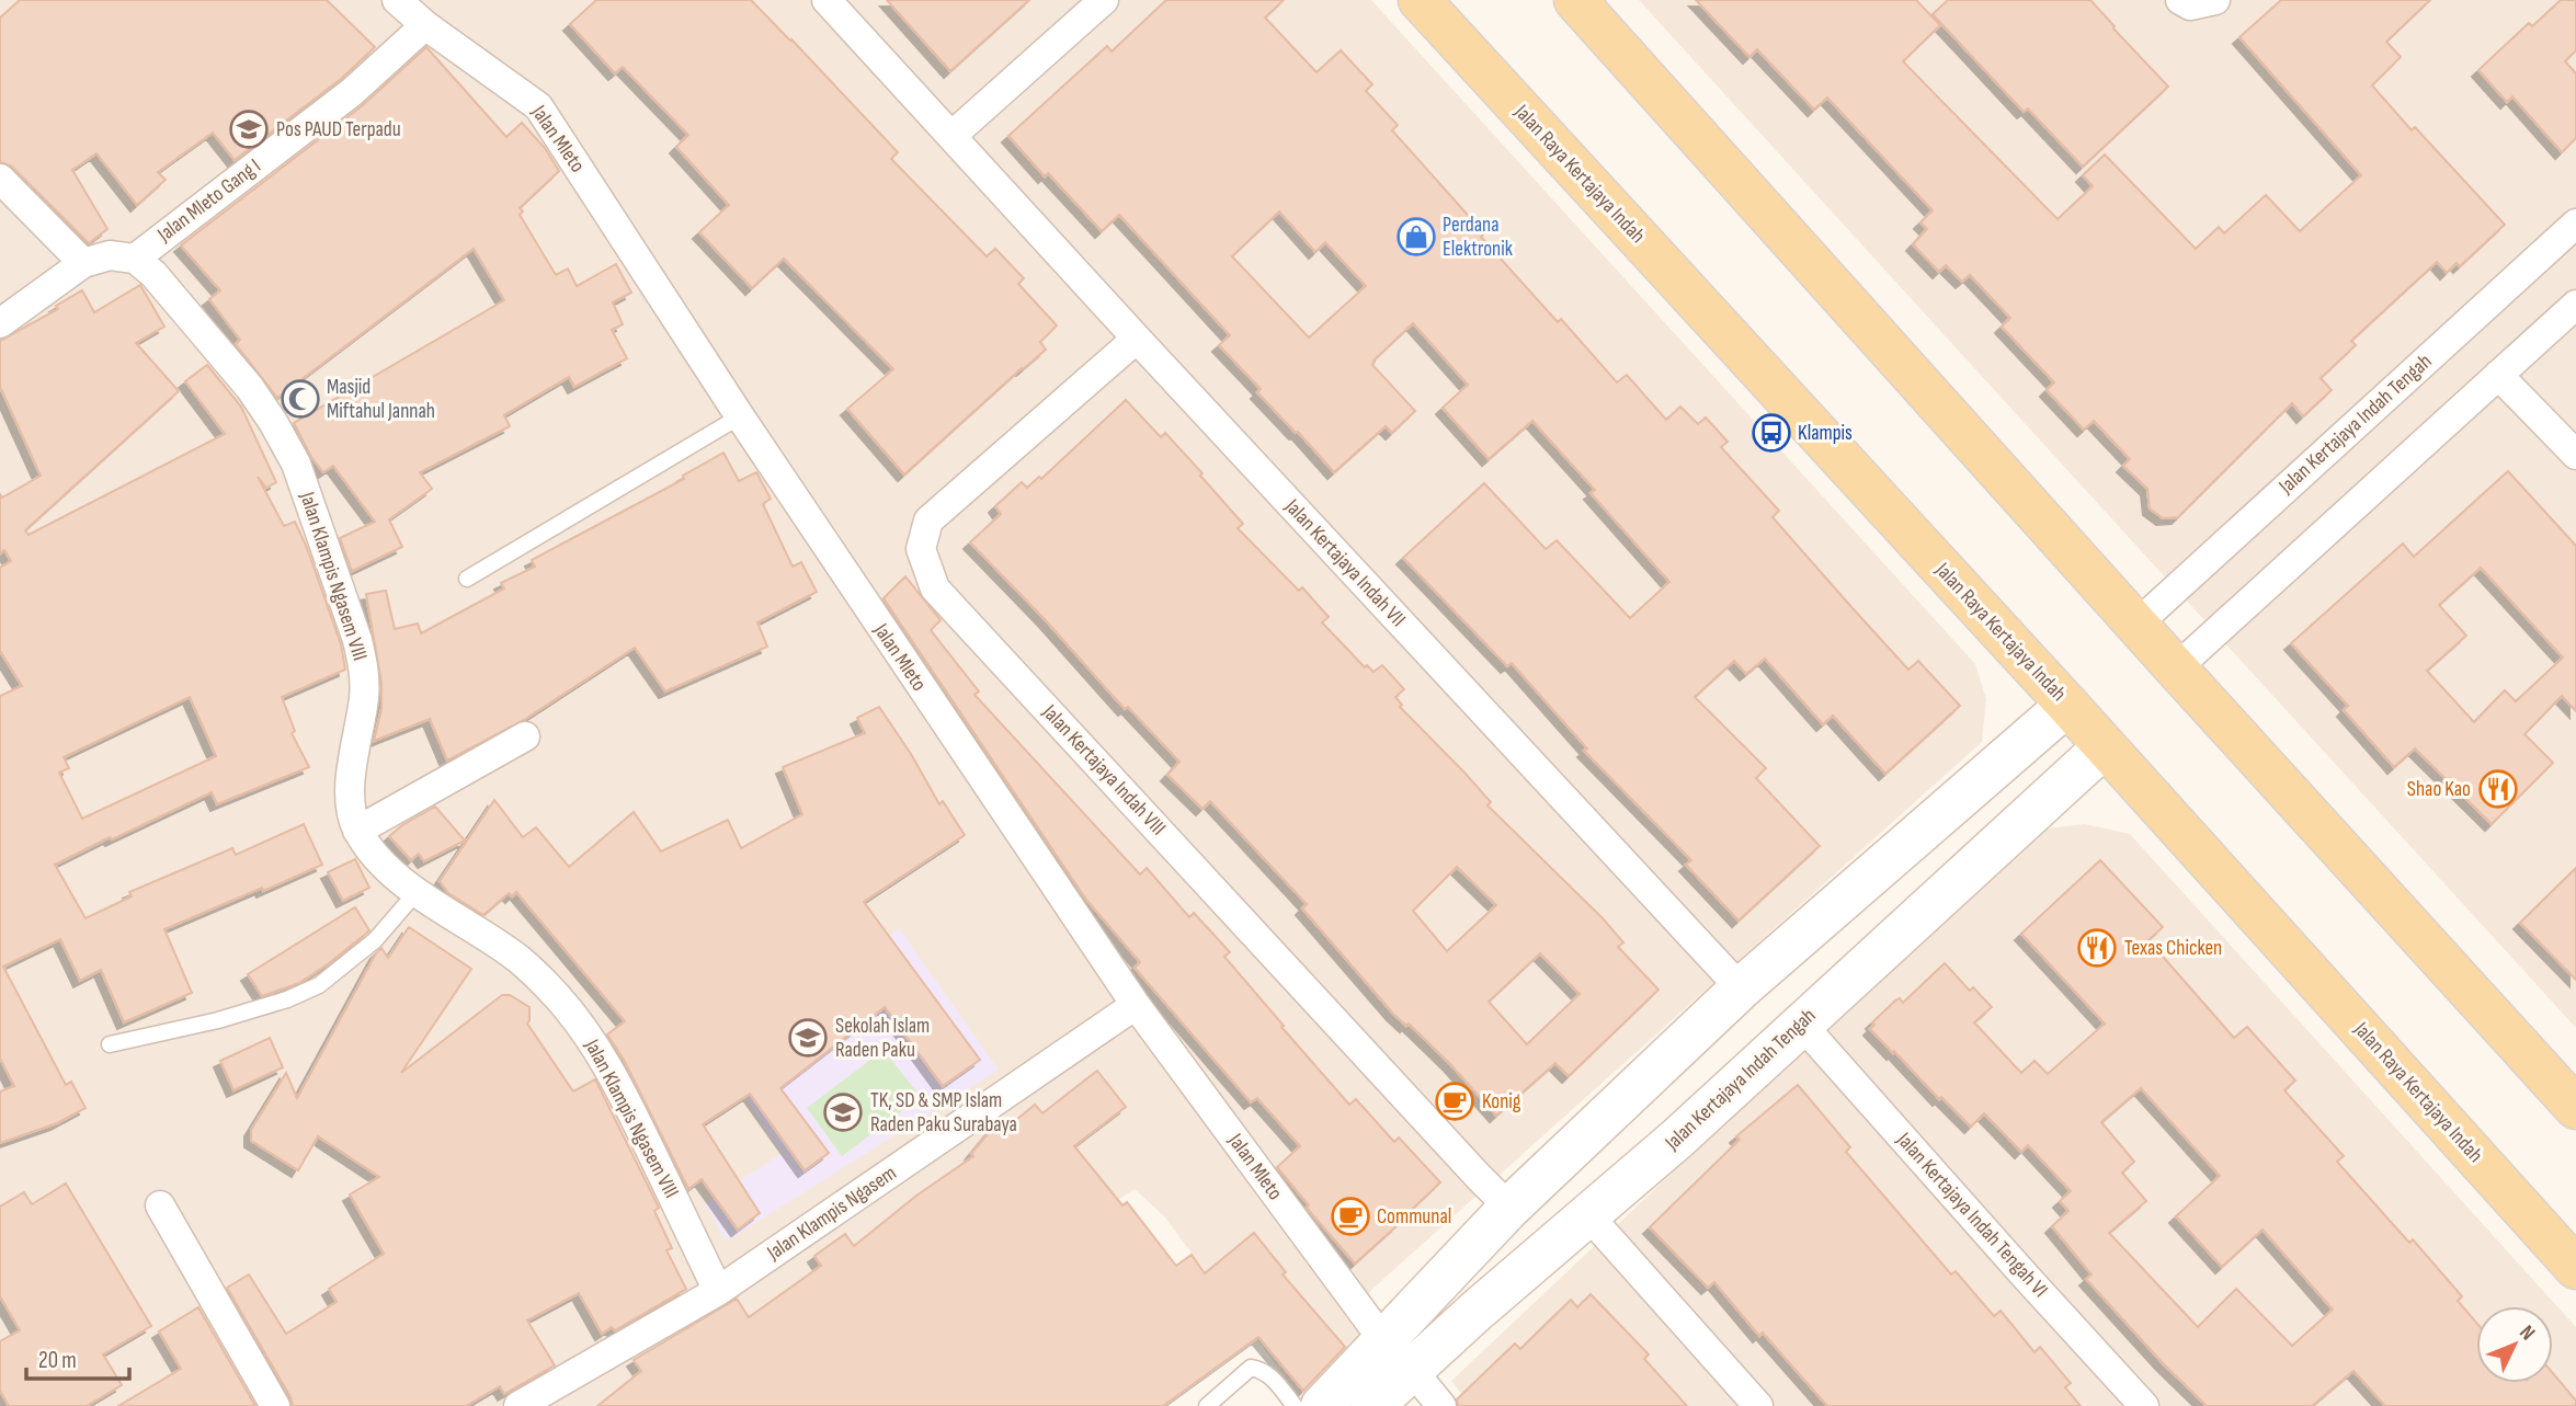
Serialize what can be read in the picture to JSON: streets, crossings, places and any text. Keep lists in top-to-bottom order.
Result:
{
  "streets": {
    "main road": ["Jalan Raya Kertajaya Indah", "Jalan Kertajaya Indah Tengah"],
    "street": [
      "Jalan Mleto",
      "Jalan Mleto Gang I",
      "Jalan Kertajaya Indah VII",
      "Jalan Klampis Ngasem VIII",
      "Jalan Kertajaya Indah VIII",
      "Jalan Klampis Ngasem",
      "Jalan Kertajaya Indah Tengah VI"
    ]
  },
  "crossings": [
    ["Jalan Mleto", "Jalan Mleto Gang I"],
    ["Jalan Mleto", "Jalan Kertajaya Indah Tengah"],
    ["Jalan Mleto", "Jalan Klampis Ngasem"],
    ["Jalan Raya Kertajaya Indah", "Jalan Kertajaya Indah Tengah"],
    ["Jalan Mleto Gang I", "Jalan Klampis Ngasem VIII"],
    ["Jalan Kertajaya Indah Tengah", "Jalan Kertajaya Indah Tengah VI"],
    ["Jalan Kertajaya Indah VII", "Jalan Kertajaya Indah VIII"],
    ["Jalan Klampis Ngasem VIII", "Jalan Klampis Ngasem"]
  ],
  "places": {
    "school or university": ["Pos PAUD Terpadu", "Sekolah Islam Raden Paku", "TK, SD & SMP Islam Raden Paku Surabaya"],
    "shop": ["Perdana Elektronik"],
    "mosque": ["Masjid Miftahul Jannah"],
    "bus stop": ["Klampis"],
    "restaurant": ["Shao Kao", "Texas Chicken"],
    "cafe": ["Konig", "Communal"]
  },
  "scale_bar": "20 m",
  "north": "top right"
}
